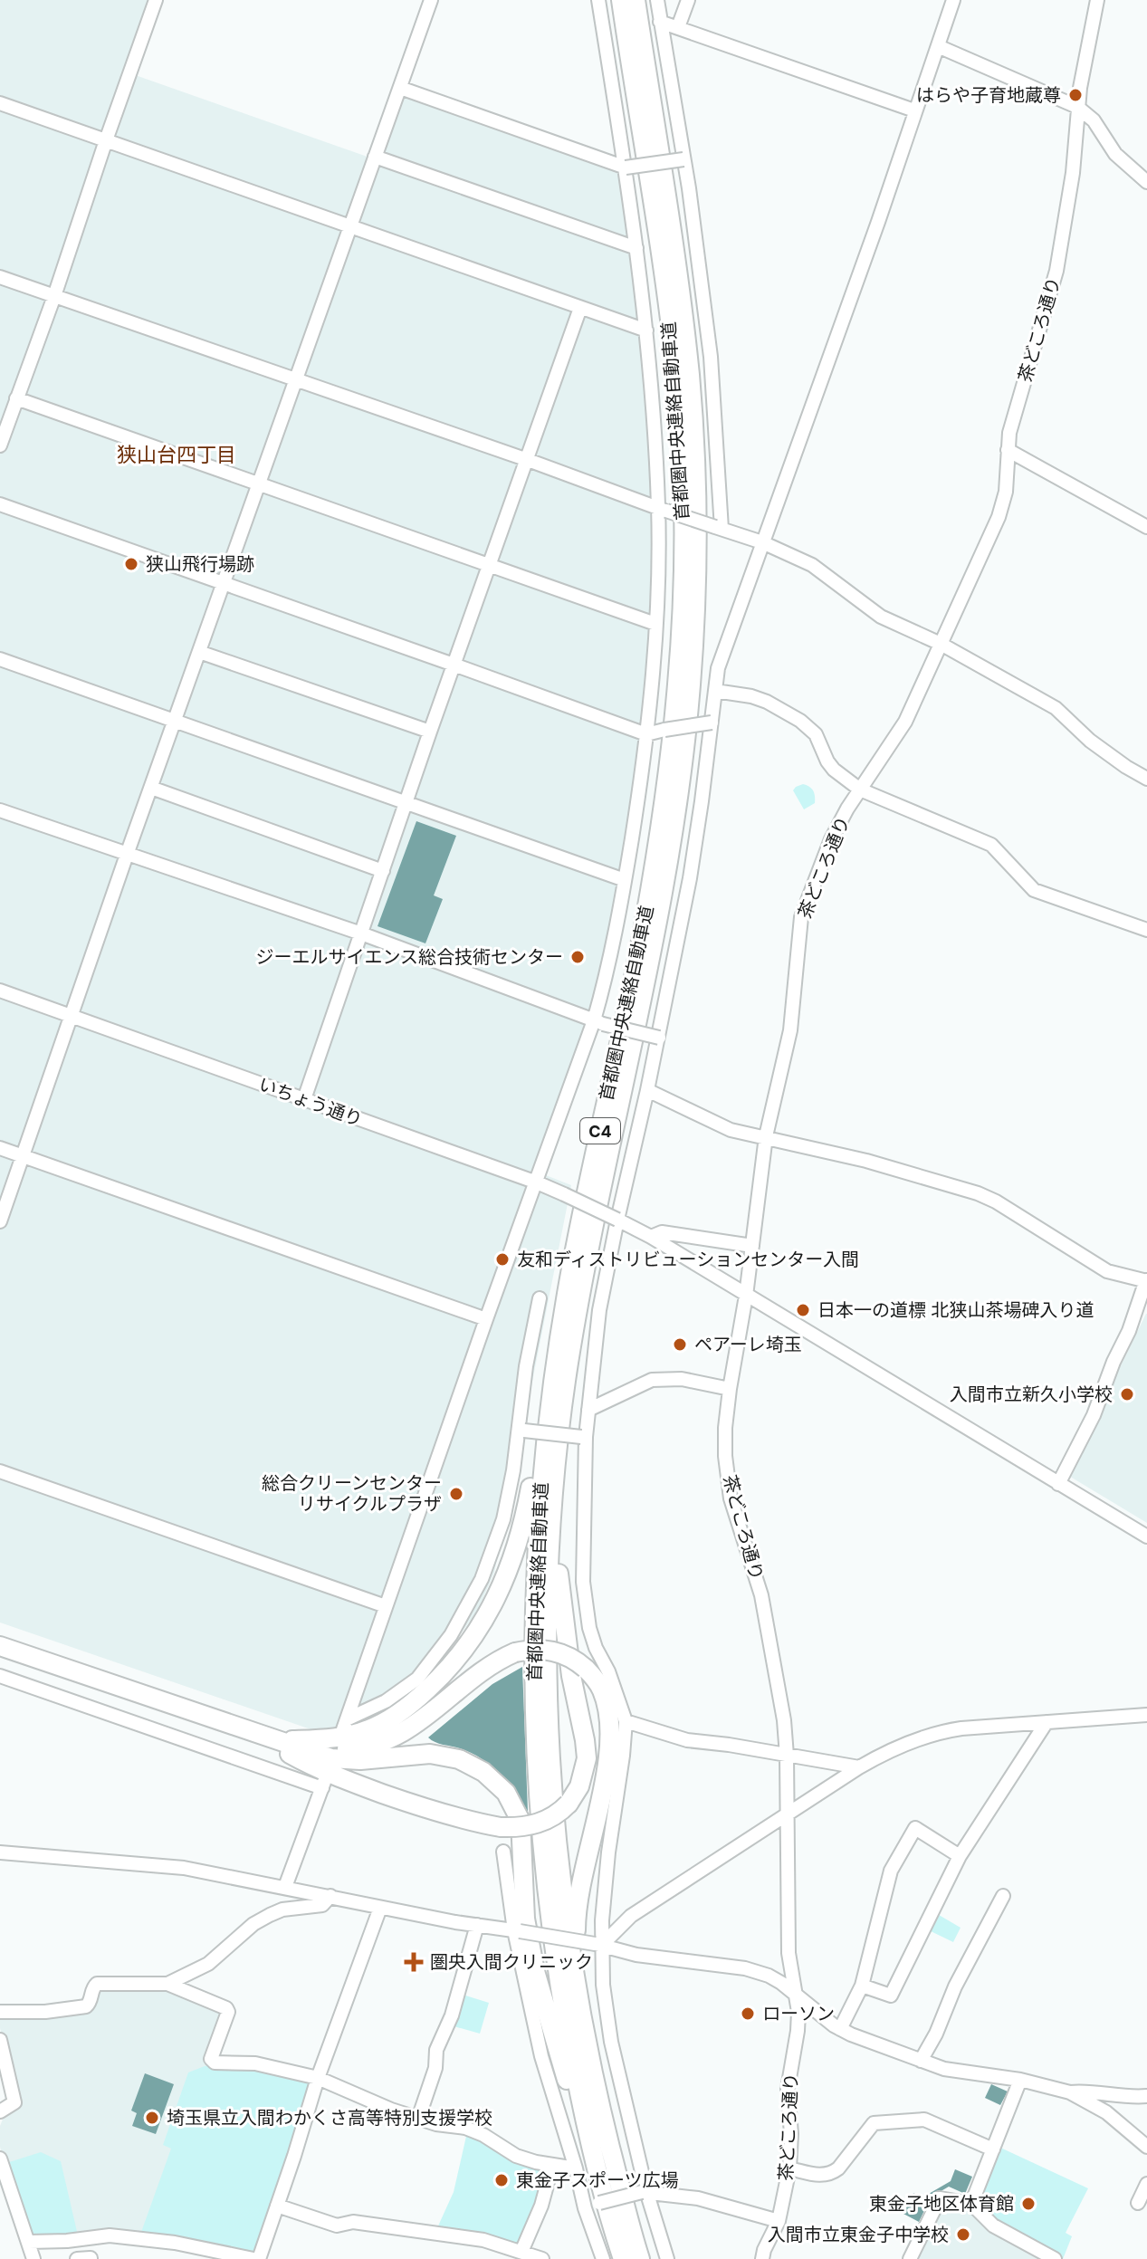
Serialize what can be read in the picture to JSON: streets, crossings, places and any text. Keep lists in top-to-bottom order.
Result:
{
  "streets": {
    "highway": ["首都圏中央連絡自動車道", "C4"],
    "street": ["茶どころ通り", "いちょう通り"]
  },
  "crossings": [
    ["茶どころ通り", "いちょう通り"]
  ],
  "districts": ["狭山台四丁目"],
  "places": {
    "other": [
      "はらや子育地蔵尊",
      "狭山飛行場跡",
      "ジーエルサイエンス総合技術センター",
      "友和ディストリビューションセンター入間",
      "日本一の道標 北狭山茶場碑入り道",
      "ペアーレ埼玉",
      "入間市立新久小学校",
      "総合クリーンセンター リサイクルプラザ",
      "ローソン",
      "埼玉県立入間わかくさ高等特別支援学校",
      "東金子スポーツ広場",
      "東金子地区体育館",
      "入間市立東金子中学校"
    ],
    "health": ["圏央入間クリニック"]
  }
}
